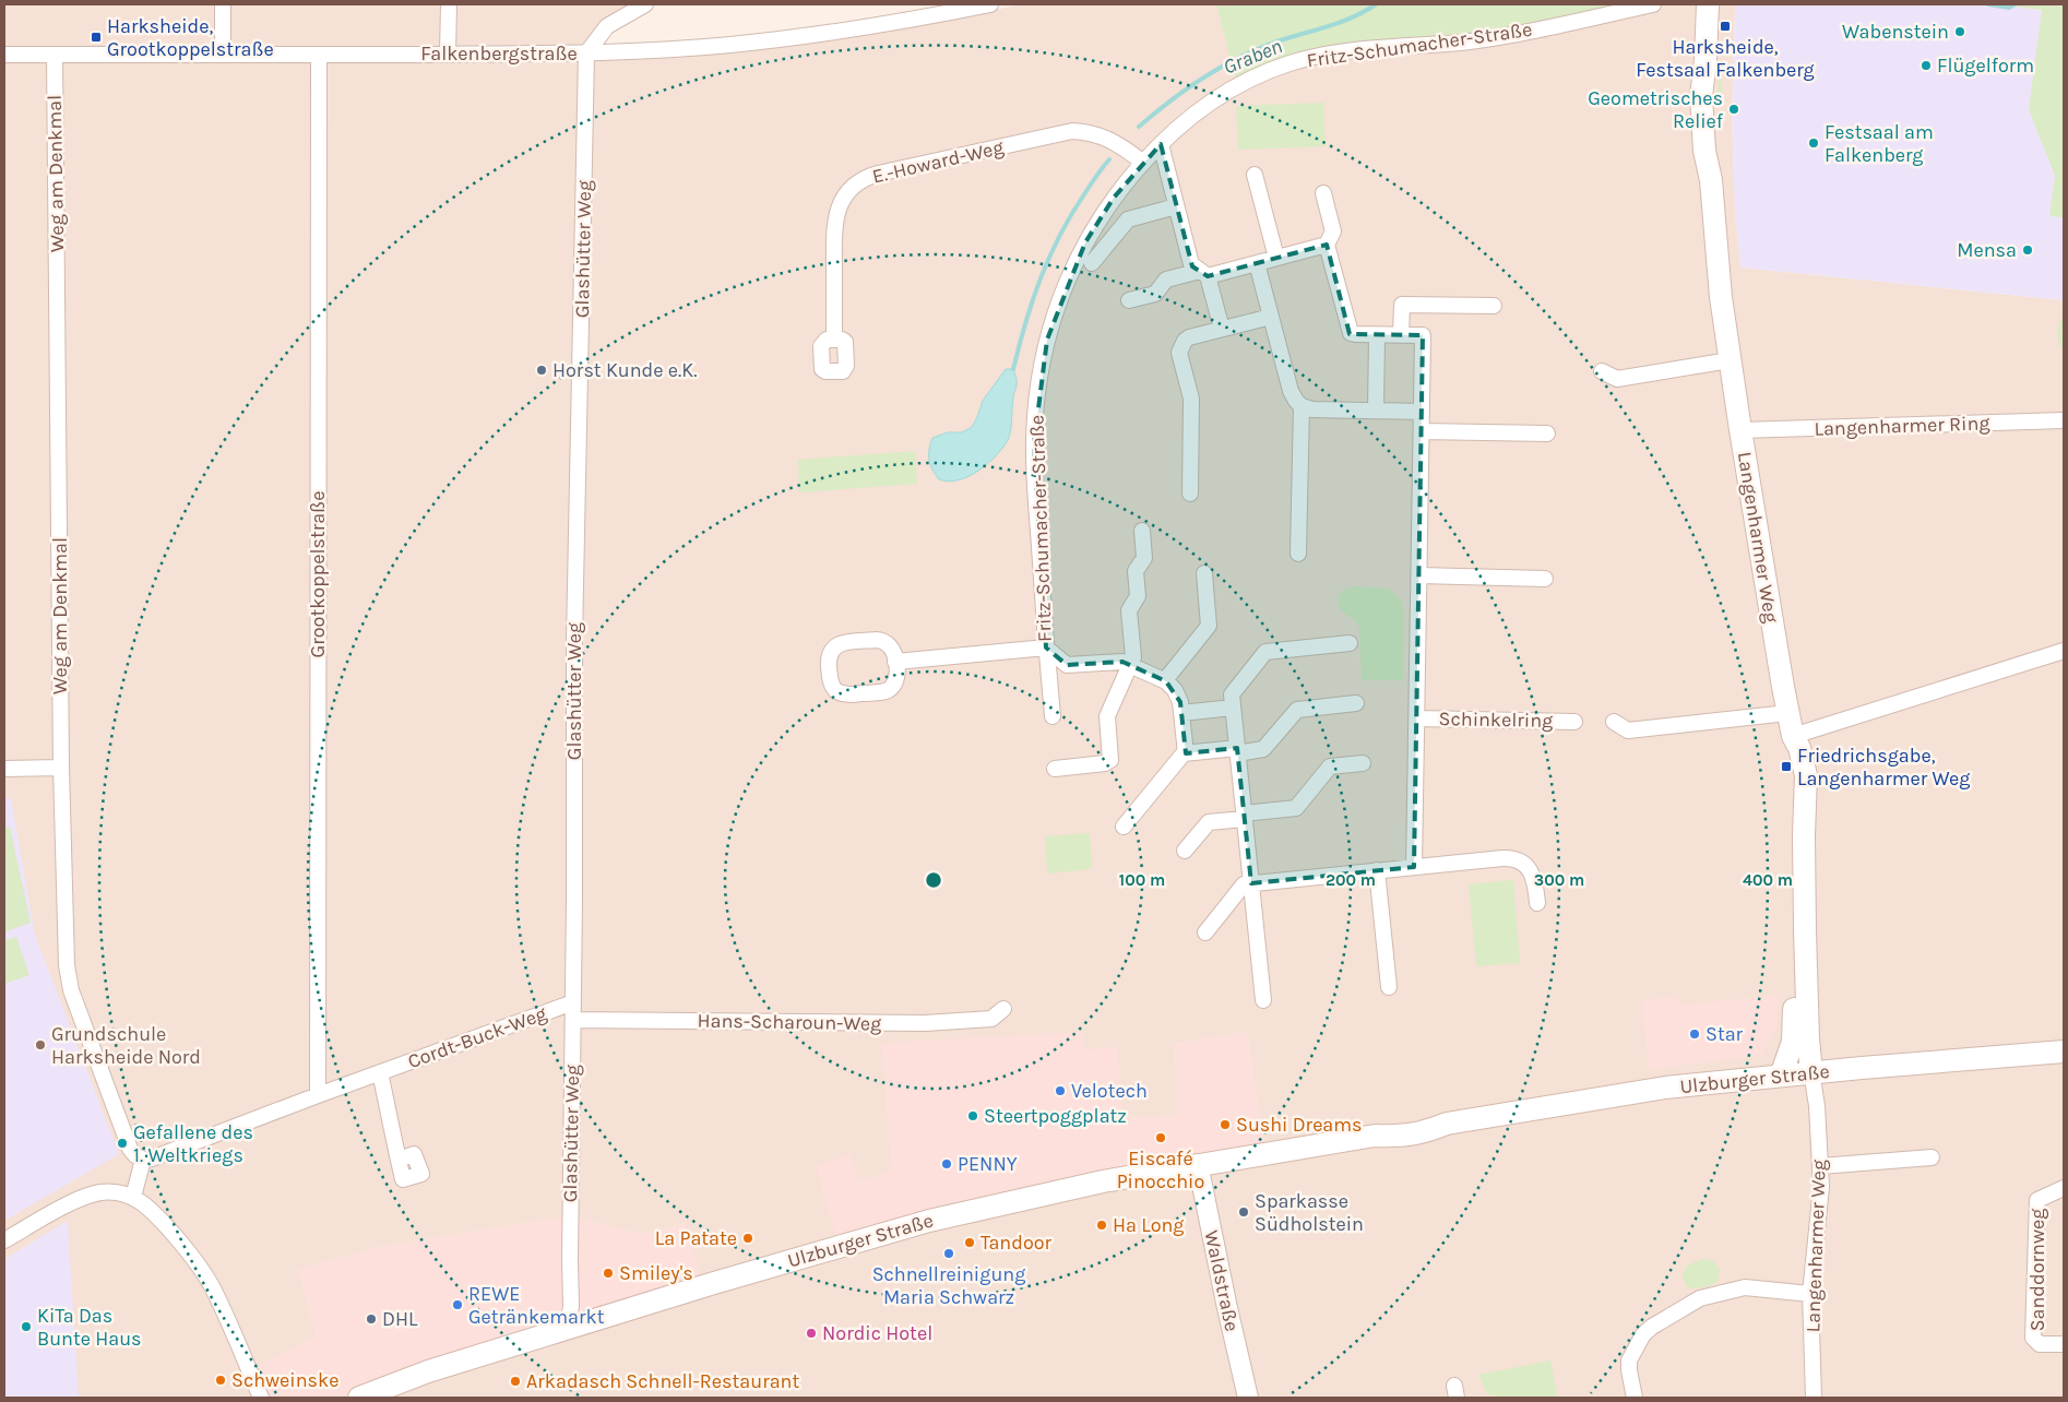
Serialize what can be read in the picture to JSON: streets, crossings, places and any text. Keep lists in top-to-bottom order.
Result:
{
  "streets": {
    "main road": ["Langenharmer Weg", "Ulzburger Straße"],
    "street": [
      "Fritz-Schumacher-Straße",
      "Falkenbergstraße",
      "E.-Howard-Weg",
      "Weg am Denkmal",
      "Glashütter Weg",
      "Langenharmer Ring",
      "Grootkoppelstraße",
      "Schinkelring",
      "Hans-Scharoun-Weg",
      "Cordt-Buck-Weg",
      "Sanddornweg",
      "Waldstraße"
    ]
  },
  "crossings": [
    ["Fritz-Schumacher-Straße", "E.-Howard-Weg"],
    ["Falkenbergstraße", "Weg am Denkmal"],
    ["Falkenbergstraße", "Glashütter Weg"],
    ["Falkenbergstraße", "Grootkoppelstraße"],
    ["Weg am Denkmal", "Cordt-Buck-Weg"],
    ["Glashütter Weg", "Hans-Scharoun-Weg"],
    ["Glashütter Weg", "Cordt-Buck-Weg"],
    ["Glashütter Weg", "Ulzburger Straße"],
    ["Langenharmer Ring", "Langenharmer Weg"],
    ["Langenharmer Weg", "Ulzburger Straße"],
    ["Grootkoppelstraße", "Cordt-Buck-Weg"],
    ["Ulzburger Straße", "Waldstraße"]
  ],
  "water": ["Graben"],
  "places": {
    "transit": ["Harksheide, Festsaal Falkenberg", "Harksheide, Grootkoppelstraße", "Friedrichsgabe, Langenharmer Weg"],
    "other": [
      "Wabenstein",
      "Flügelform",
      "Geometrisches Relief",
      "Festsaal am Falkenberg",
      "Mensa",
      "Horst Kunde e.K.",
      "Star",
      "Grundschule Harksheide Nord",
      "Velotech",
      "Steertpoggplatz",
      "Sushi Dreams",
      "Eiscafé Pinocchio",
      "Gefallene des 1. Weltkriegs",
      "PENNY",
      "Sparkasse Südholstein",
      "Ha Long",
      "La Patate",
      "Tandoor",
      "Schnellreinigung Maria Schwarz",
      "Smiley's",
      "REWE Getränkemarkt",
      "DHL",
      "KiTa Das Bunte Haus",
      "Nordic Hotel",
      "Schweinske",
      "Arkadasch Schnell-Restaurant"
    ]
  },
  "rings": [
    "100 m",
    "200 m",
    "300 m",
    "400 m"
  ]
}
